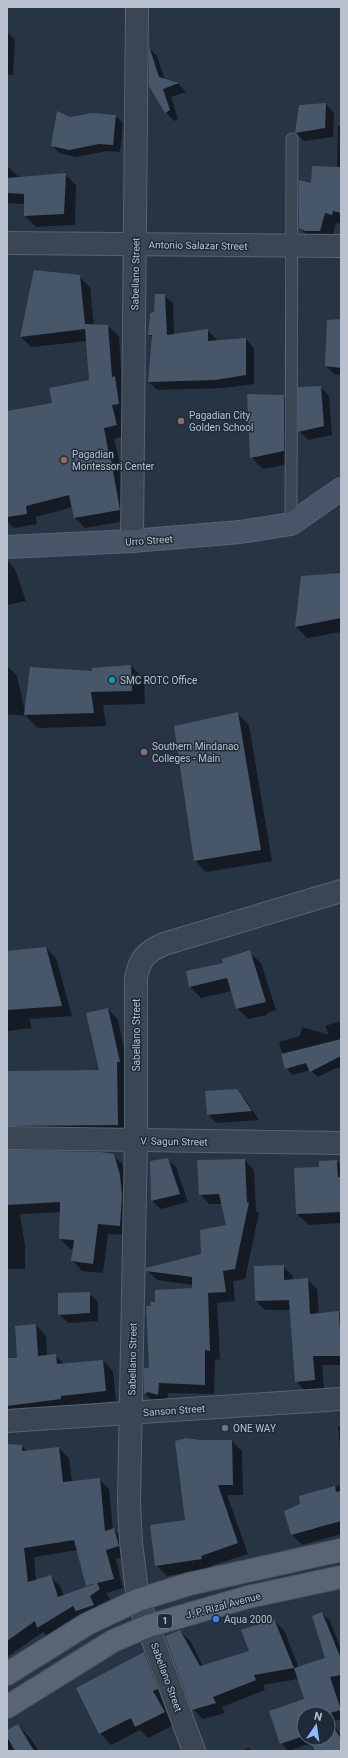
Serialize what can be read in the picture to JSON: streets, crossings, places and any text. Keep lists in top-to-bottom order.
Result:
{
  "streets": {
    "main road": ["J. P. Rizal Avenue", "1"],
    "street": [
      "Antonio Salazar Street",
      "Sabellano Street",
      "Urro Street",
      "V. Sagun Street",
      "Sanson Street"
    ]
  },
  "crossings": [
    ["Antonio Salazar Street", "Sabellano Street"],
    ["Sabellano Street", "Urro Street"],
    ["Sabellano Street", "V. Sagun Street"],
    ["Sabellano Street", "Sanson Street"],
    ["Sabellano Street", "J. P. Rizal Avenue"]
  ],
  "places": [
    "Pagadian City Golden School",
    "Pagadian Montessori Center",
    "SMC ROTC Office",
    "Southern Mindanao Colleges - Main",
    "ONE WAY",
    "Aqua 2000"
  ],
  "north": "top"
}
